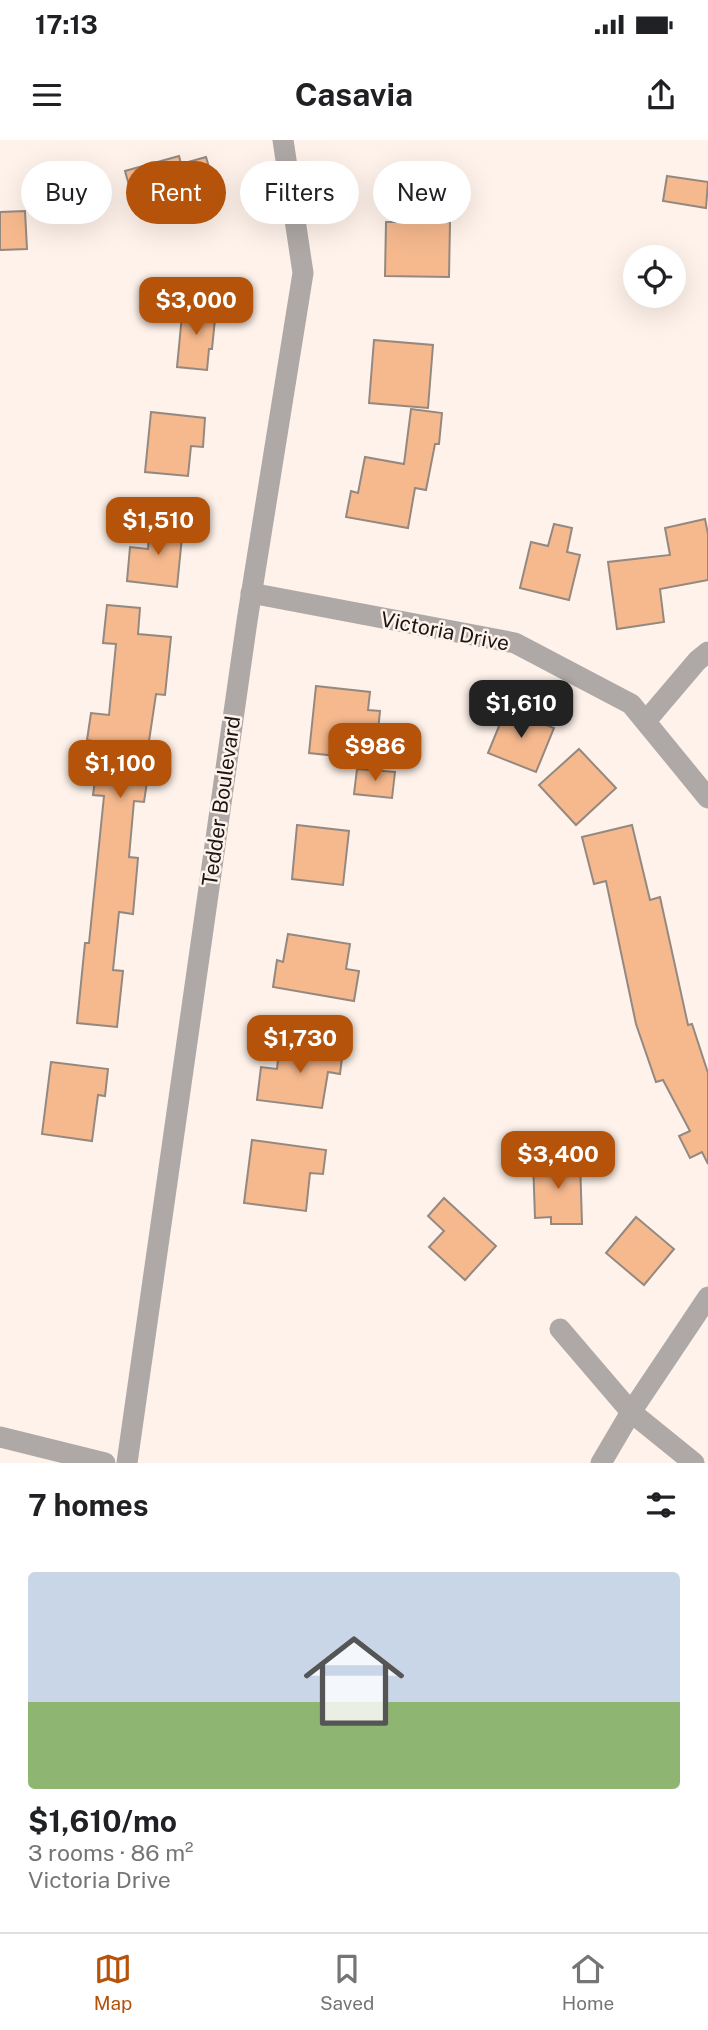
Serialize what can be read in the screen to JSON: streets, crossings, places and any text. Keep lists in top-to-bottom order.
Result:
{
  "streets": {
    "street": ["Victoria Drive", "Tedder Boulevard"]
  },
  "crossings": [
    ["Victoria Drive", "Tedder Boulevard"]
  ],
  "page": {
    "status": "17:13",
    "header": "Casavia",
    "chip": [
      "Buy",
      "Rent",
      "Filters",
      "New"
    ],
    "price": [
      "$3,000",
      "$1,510",
      "$1,610",
      "$986",
      "$1,100",
      "$1,730",
      "$3,400"
    ],
    "heading": "7 homes",
    "list": [
      {
        "name": "$1,610/mo",
        "note": "3 rooms · 86 m² · Victoria Drive"
      }
    ],
    "tabs": ["Map", "Saved", "Home"]
  }
}
